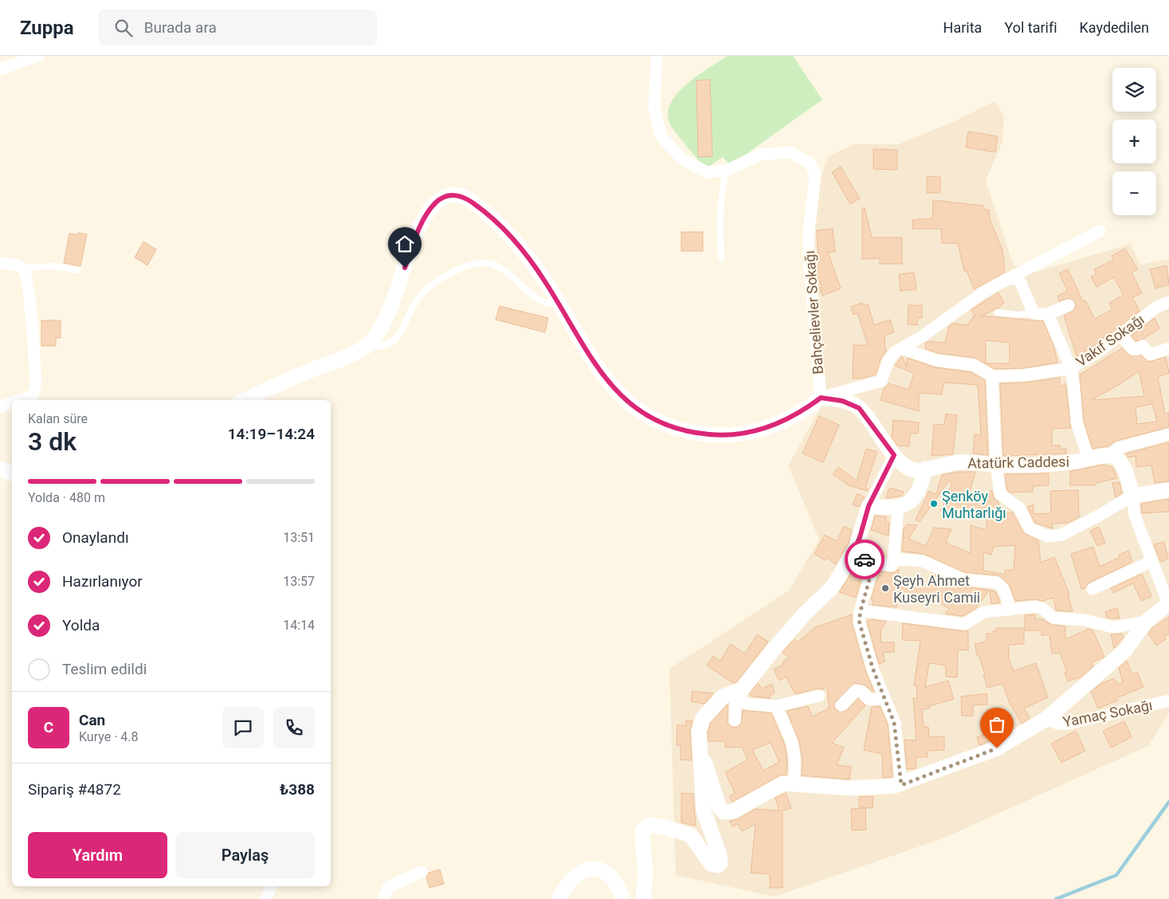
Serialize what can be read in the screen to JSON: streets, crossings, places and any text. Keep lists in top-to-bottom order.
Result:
{
  "streets": {
    "street": [
      "Bahçelievler Sokağı",
      "Vakıf Sokağı",
      "Atatürk Caddesi",
      "Yamaç Sokağı"
    ]
  },
  "crossings": [
    ["Bahçelievler Sokağı", "Atatürk Caddesi"],
    ["Vakıf Sokağı", "Atatürk Caddesi"]
  ],
  "places": ["Şenköy Muhtarlığı", "Şeyh Ahmet Kuseyri Camii"],
  "page": {
    "header": "Zuppa",
    "search": "Burada ara",
    "nav": ["Harita", "Yol tarifi", "Kaydedilen"],
    "map_buttons": ["+", "−"],
    "heading": ["3 dk", "Kalan süre", "14:19–14:24"],
    "panel": [
      "Can",
      "Kurye · 4.8",
      "Sipariş #4872",
      "₺388"
    ],
    "bar": "Yolda · 480 m",
    "list": [
      ["Onaylandı", "13:51"],
      ["Hazırlanıyor", "13:57"],
      ["Yolda", "14:14"],
      "Teslim edildi"
    ],
    "round": "C",
    "buttons": ["Yardım", "Paylaş"]
  }
}
